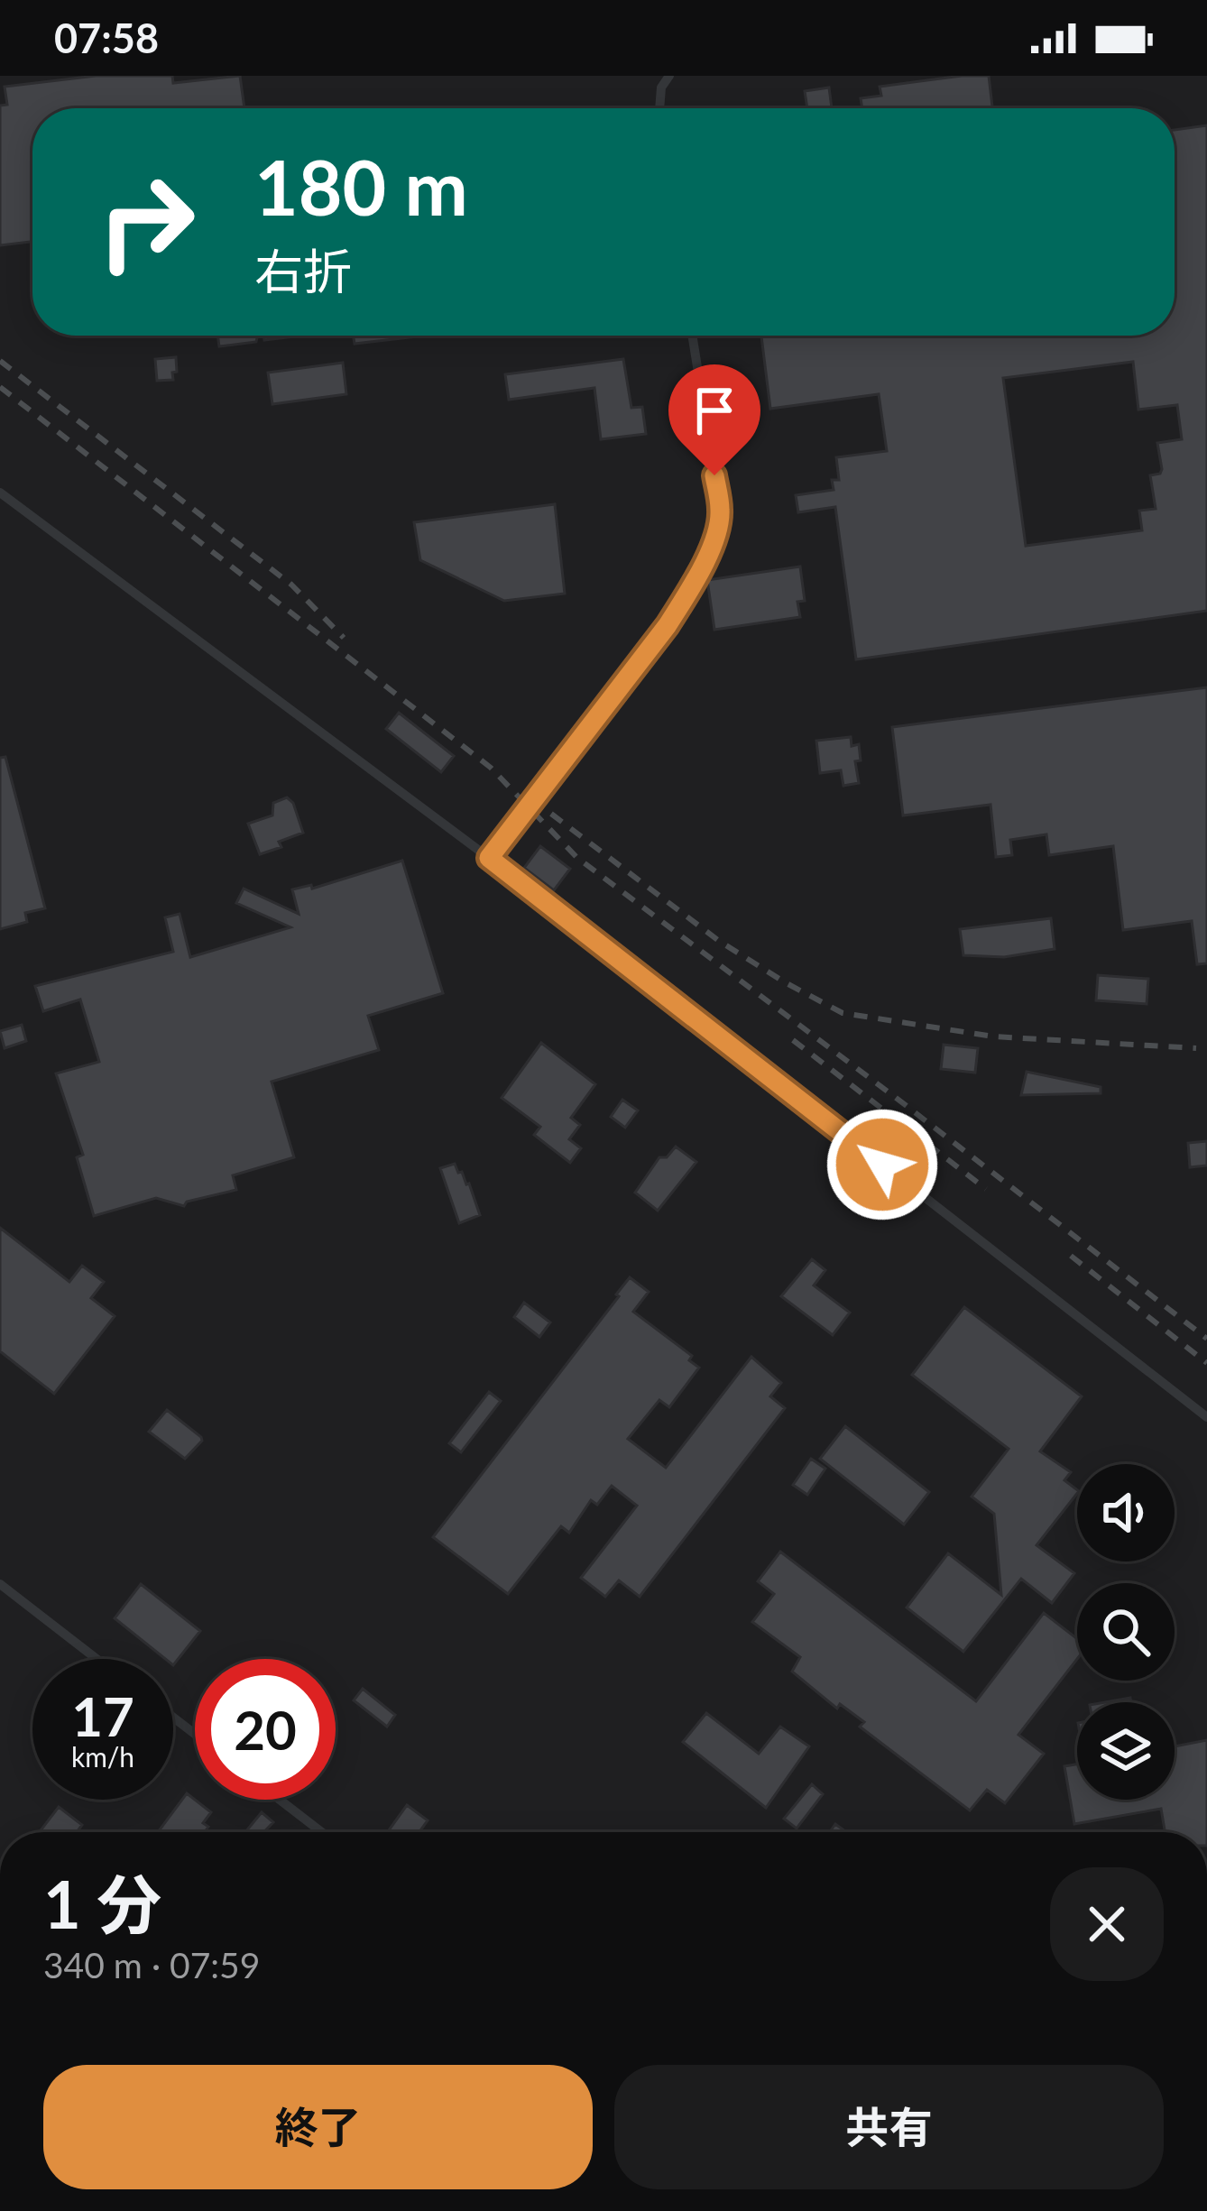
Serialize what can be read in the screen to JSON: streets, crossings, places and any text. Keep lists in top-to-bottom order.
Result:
{
  "page": {
    "status": "07:58",
    "turn": ["180 m", "右折"],
    "speed": "17 km/h",
    "limit": "20",
    "heading": ["1 分", "340 m · 07:59"],
    "buttons": ["終了", "共有"]
  }
}
